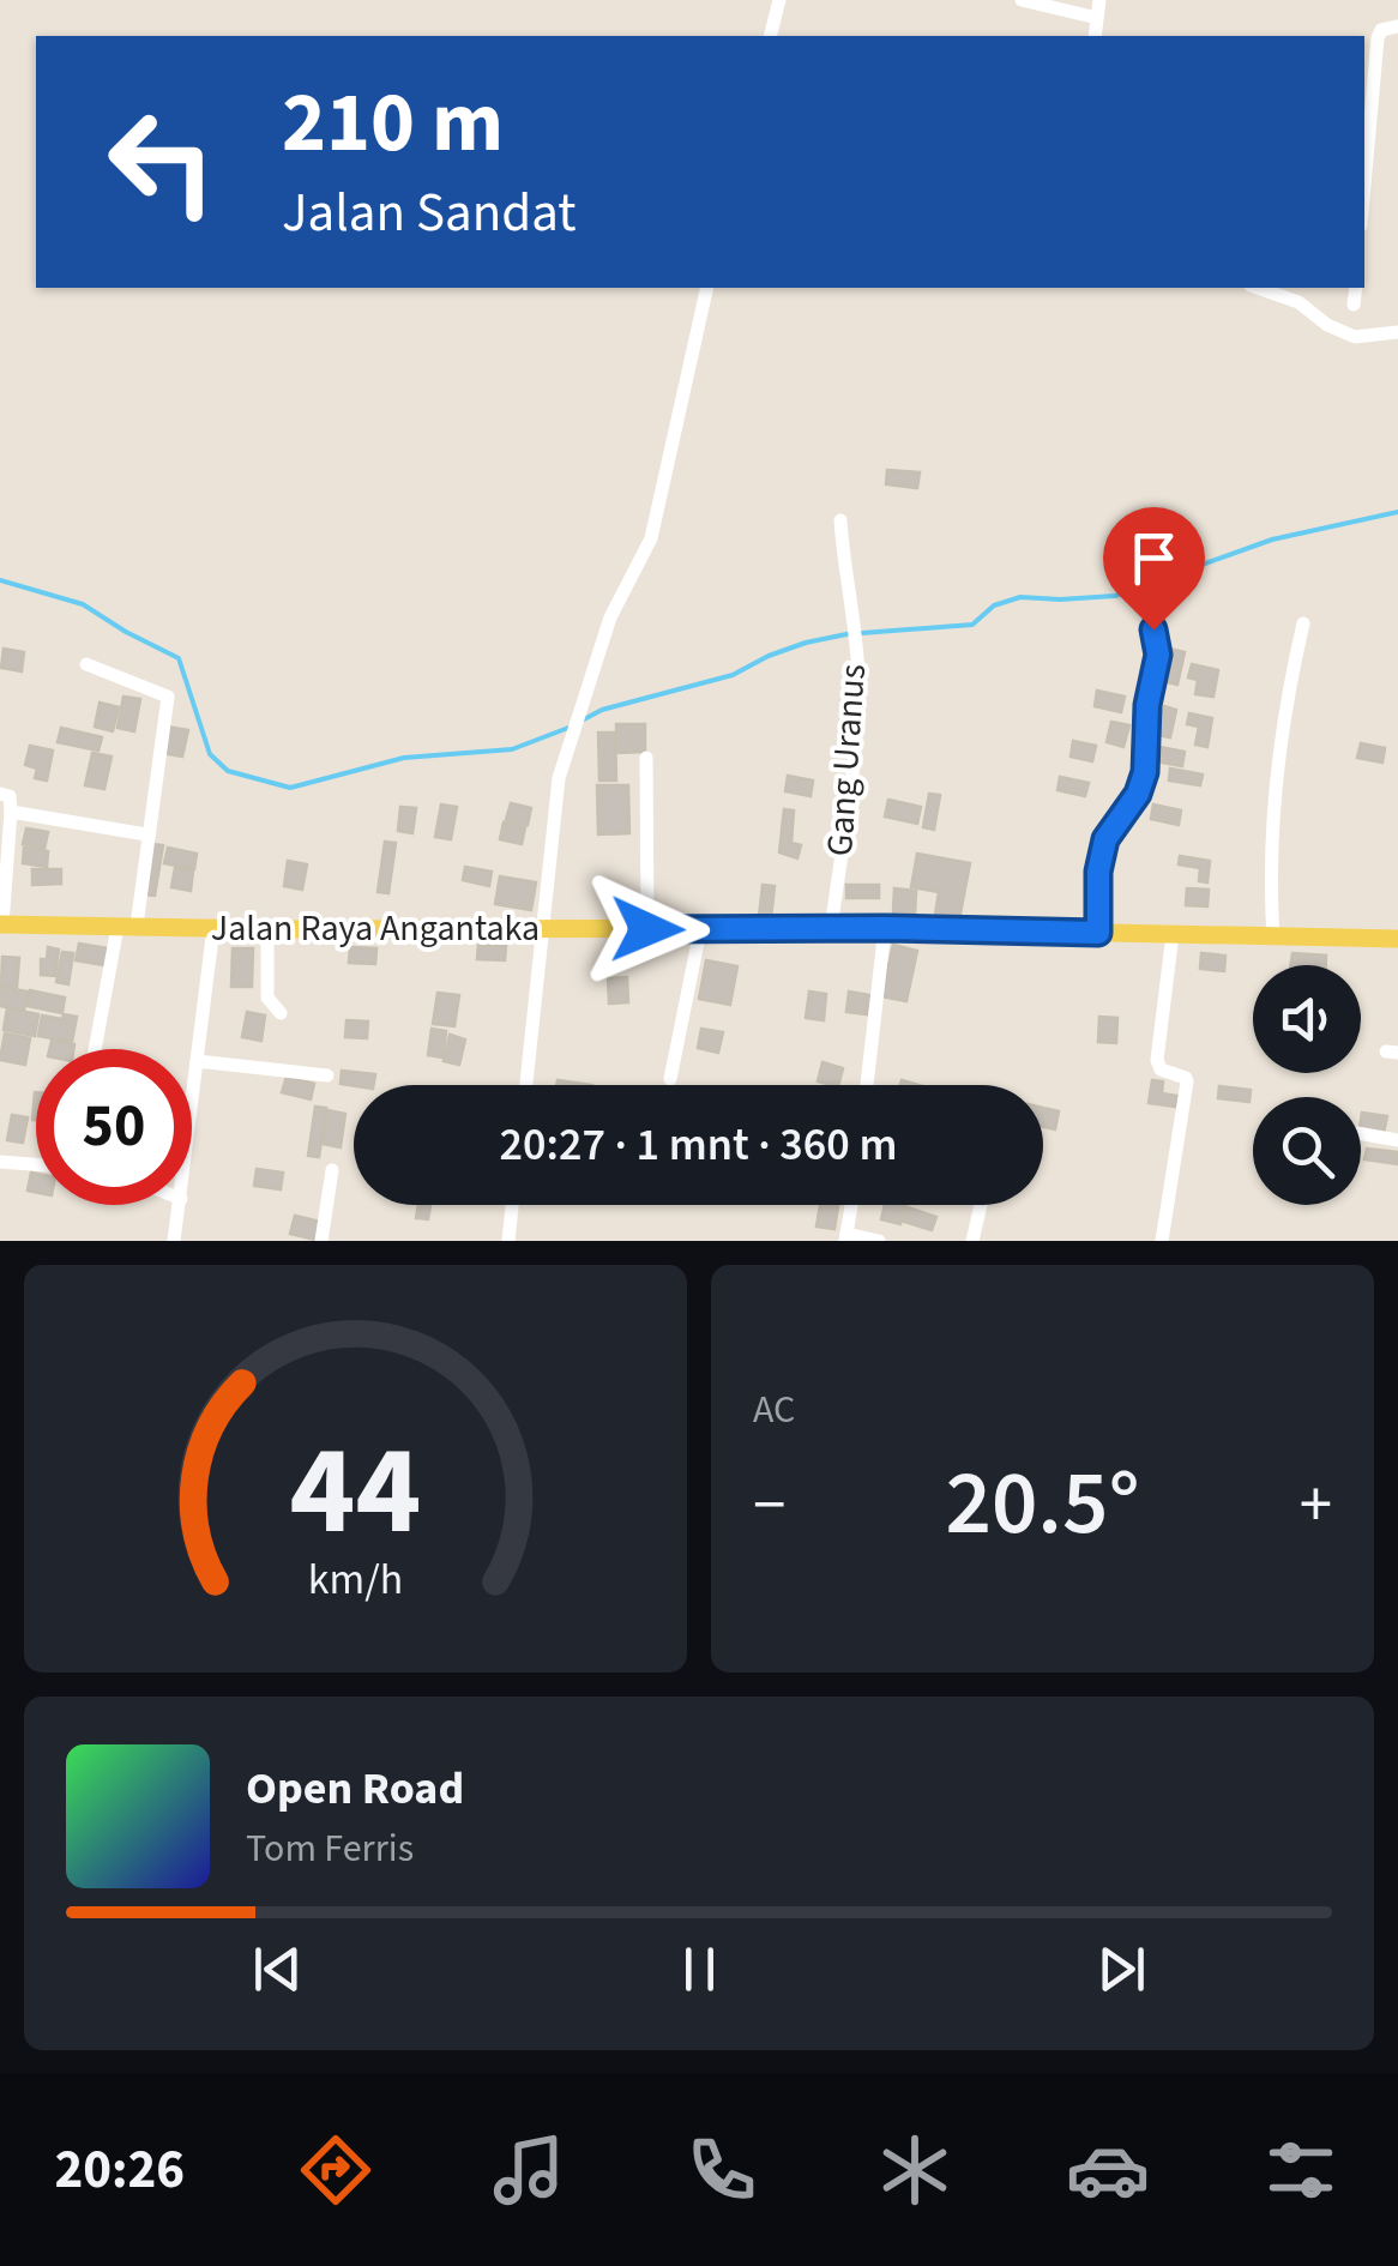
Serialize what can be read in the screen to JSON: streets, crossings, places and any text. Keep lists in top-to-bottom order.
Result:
{
  "streets": {
    "main road": ["Jalan Raya Angantaka"],
    "street": ["Gang Uranus"]
  },
  "crossings": [
    ["Gang Uranus", "Jalan Raya Angantaka"]
  ],
  "page": {
    "turn": ["210 m", "Jalan Sandat"],
    "limit": "50",
    "trip": "20:27 · 1 mnt · 360 m",
    "tile": "AC",
    "heat": ["−", "20.5°", "+"],
    "song": ["Open Road", "Tom Ferris"],
    "tabs": "20:26",
    "gauge": ["44", "km/h"]
  }
}
